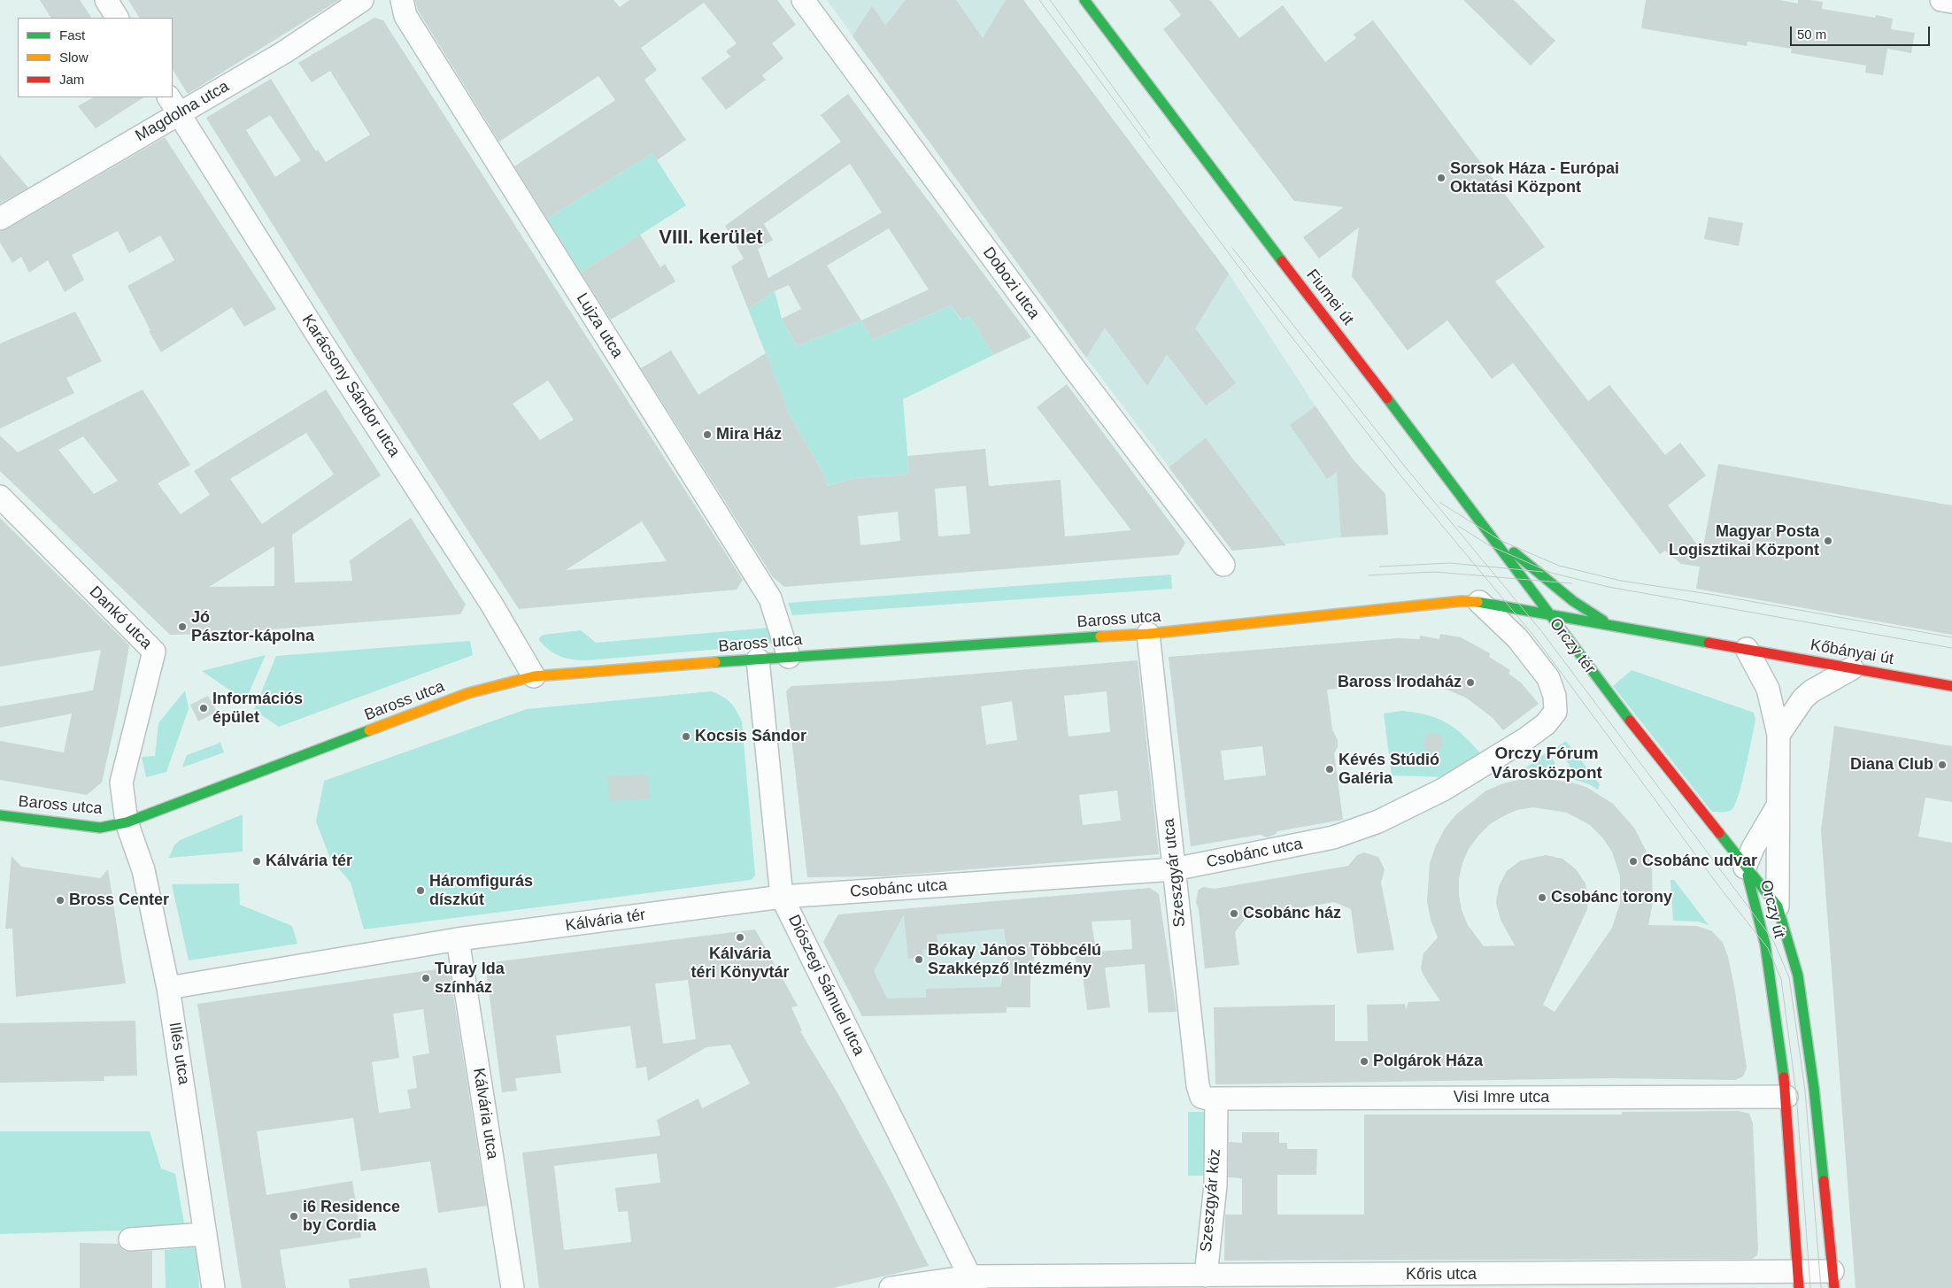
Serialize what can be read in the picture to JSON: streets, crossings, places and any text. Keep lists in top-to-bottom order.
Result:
{
  "streets": {
    "street": [
      "Magdolna utca",
      "Dobozi utca",
      "Fiumei út",
      "Lujza utca",
      "Karácsony Sándor utca",
      "Dankó utca",
      "Baross utca",
      "Orczy tér",
      "Kőbányai út",
      "Csobánc utca",
      "Szeszgyár utca",
      "Orczy út",
      "Kálvária tér",
      "Diószegi Sámuel utca",
      "Illés utca",
      "Visi Imre utca",
      "Kálvária utca",
      "Szeszgyár köz",
      "Kőris utca"
    ]
  },
  "crossings": [
    ["Magdolna utca", "Karácsony Sándor utca"],
    ["Fiumei út", "Baross utca"],
    ["Fiumei út", "Orczy tér"],
    ["Lujza utca", "Baross utca"],
    ["Karácsony Sándor utca", "Baross utca"],
    ["Dankó utca", "Baross utca"],
    ["Dankó utca", "Illés utca"],
    ["Baross utca", "Orczy tér"],
    ["Baross utca", "Csobánc utca"],
    ["Baross utca", "Szeszgyár utca"],
    ["Baross utca", "Diószegi Sámuel utca"],
    ["Baross utca", "Illés utca"],
    ["Orczy tér", "Kőbányai út"],
    ["Orczy tér", "Orczy út"],
    ["Csobánc utca", "Szeszgyár utca"],
    ["Csobánc utca", "Kálvária tér"],
    ["Csobánc utca", "Diószegi Sámuel utca"],
    ["Szeszgyár utca", "Visi Imre utca"],
    ["Szeszgyár utca", "Szeszgyár köz"],
    ["Orczy út", "Visi Imre utca"],
    ["Orczy út", "Kőris utca"],
    ["Kálvária tér", "Diószegi Sámuel utca"],
    ["Kálvária tér", "Illés utca"],
    ["Kálvária tér", "Kálvária utca"],
    ["Diószegi Sámuel utca", "Kőris utca"],
    ["Visi Imre utca", "Szeszgyár köz"],
    ["Szeszgyár köz", "Kőris utca"]
  ],
  "districts": ["VIII. kerület", "Orczy Fórum Városközpont"],
  "places": [
    "Sorsok Háza - Európai Oktatási Központ",
    "Mira Ház",
    "Magyar Posta Logisztikai Központ",
    "Jó Pásztor-kápolna",
    "Baross Irodaház",
    "Információs épület",
    "Kocsis Sándor",
    "Diana Club",
    "Kévés Stúdió Galéria",
    "Kálvária tér",
    "Csobánc udvar",
    "Háromfigurás díszkút",
    "Csobánc torony",
    "Bross Center",
    "Csobánc ház",
    "Kálvária téri Könyvtár",
    "Bókay János Többcélú Szakképző Intézmény",
    "Turay Ida színház",
    "Polgárok Háza",
    "i6 Residence by Cordia"
  ],
  "legend": ["Fast", "Slow", "Jam"],
  "scale_bar": "50 m"
}
